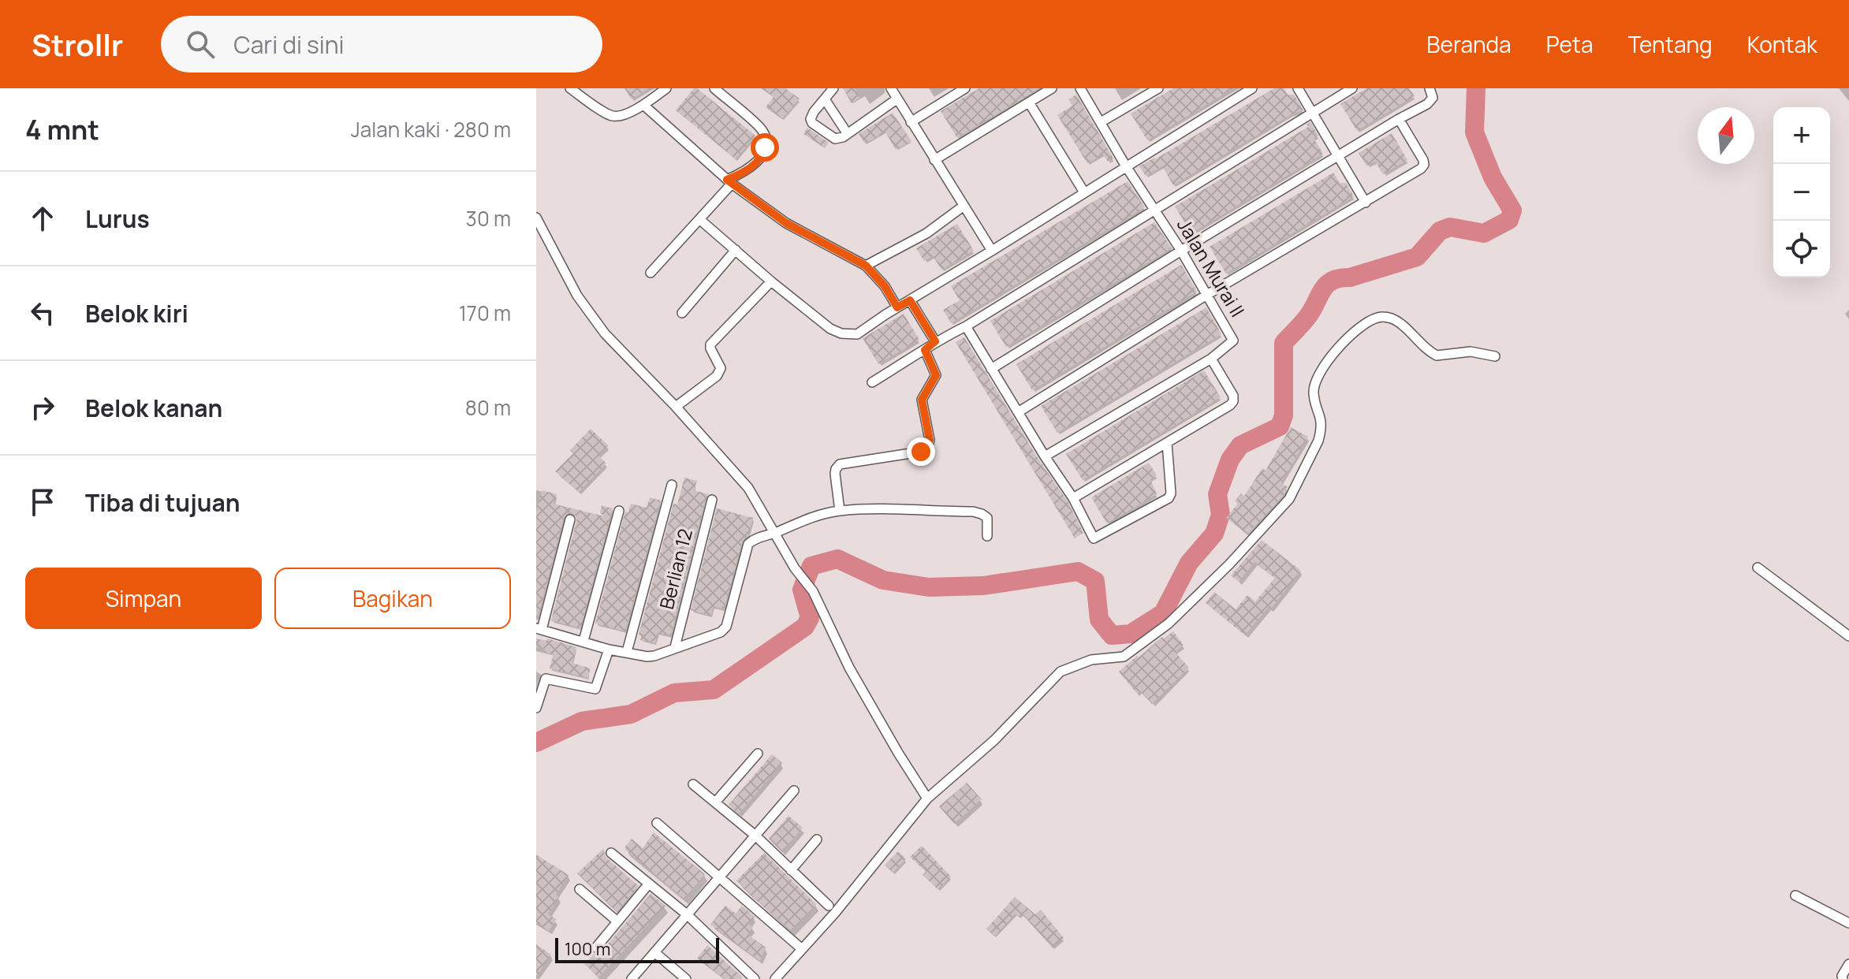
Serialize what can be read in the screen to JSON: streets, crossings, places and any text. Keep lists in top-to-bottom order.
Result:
{
  "streets": {
    "street": ["Jalan Murai II", "Berlian 12"]
  },
  "scale_bar": "100 m",
  "north": "top",
  "page": {
    "header": "Strollr",
    "search": "Cari di sini",
    "nav": [
      "Beranda",
      "Peta",
      "Tentang",
      "Kontak"
    ],
    "heading": ["4 mnt", "Jalan kaki · 280 m"],
    "map_buttons": ["+", "−"],
    "list": [
      ["Lurus", "30 m"],
      ["Belok kiri", "170 m"],
      ["Belok kanan", "80 m"],
      "Tiba di tujuan"
    ],
    "buttons": ["Simpan", "Bagikan"],
    "scale": "100 m"
  }
}
